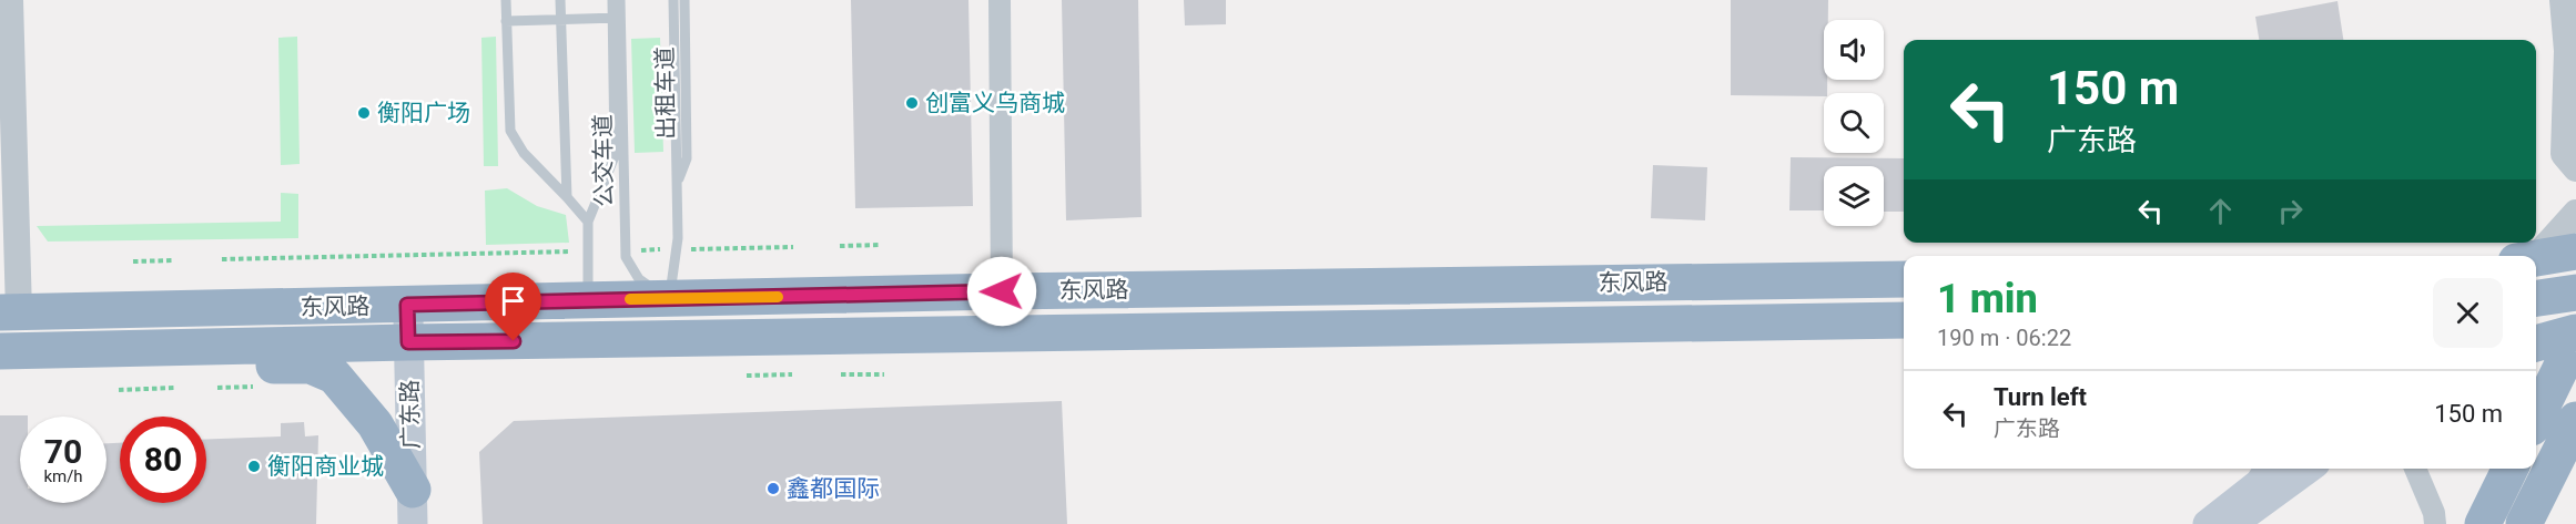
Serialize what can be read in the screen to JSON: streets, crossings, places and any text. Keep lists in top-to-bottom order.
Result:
{
  "streets": {
    "highway": ["东风路"],
    "main road": ["广东路"],
    "lane": ["出租车道", "公交车道"]
  },
  "crossings": [
    ["出租车道", "公交车道"],
    ["出租车道", "东风路"],
    ["公交车道", "东风路"],
    ["东风路", "广东路"]
  ],
  "places": [
    "创富义乌商城",
    "衡阳广场",
    "衡阳商业城",
    "鑫都国际"
  ],
  "page": {
    "turn": ["150 m", "广东路"],
    "heading": ["1 min", "190 m · 06:22"],
    "list": [
      {
        "name": "Turn left",
        "note": "广东路",
        "value": "150 m"
      }
    ],
    "speed": "70 km/h",
    "limit": "80"
  }
}
